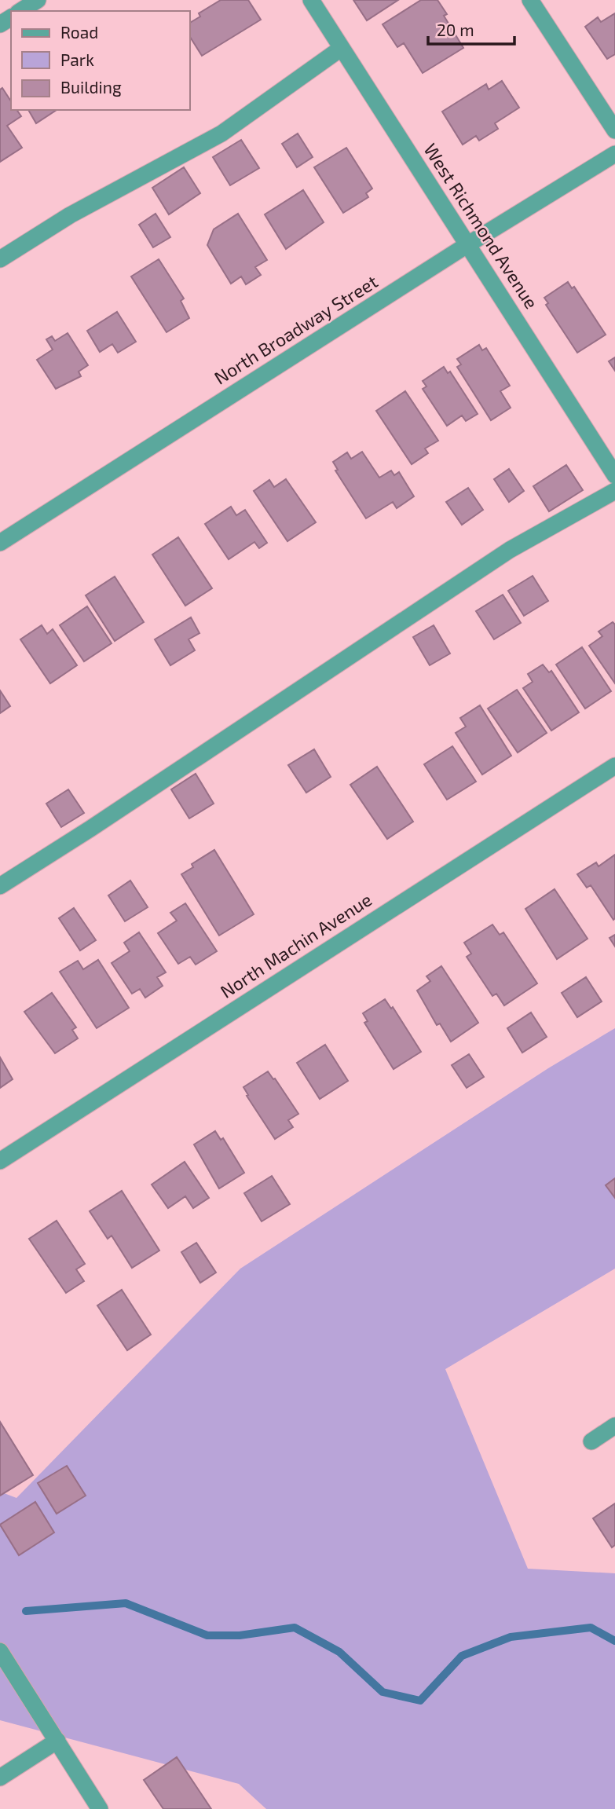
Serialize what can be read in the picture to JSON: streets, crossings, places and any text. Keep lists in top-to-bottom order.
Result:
{
  "streets": {
    "street": ["West Richmond Avenue", "North Broadway Street", "North Machin Avenue"]
  },
  "crossings": [
    ["West Richmond Avenue", "North Broadway Street"]
  ],
  "legend": ["Road", "Park", "Building"],
  "scale_bar": "20 m"
}
